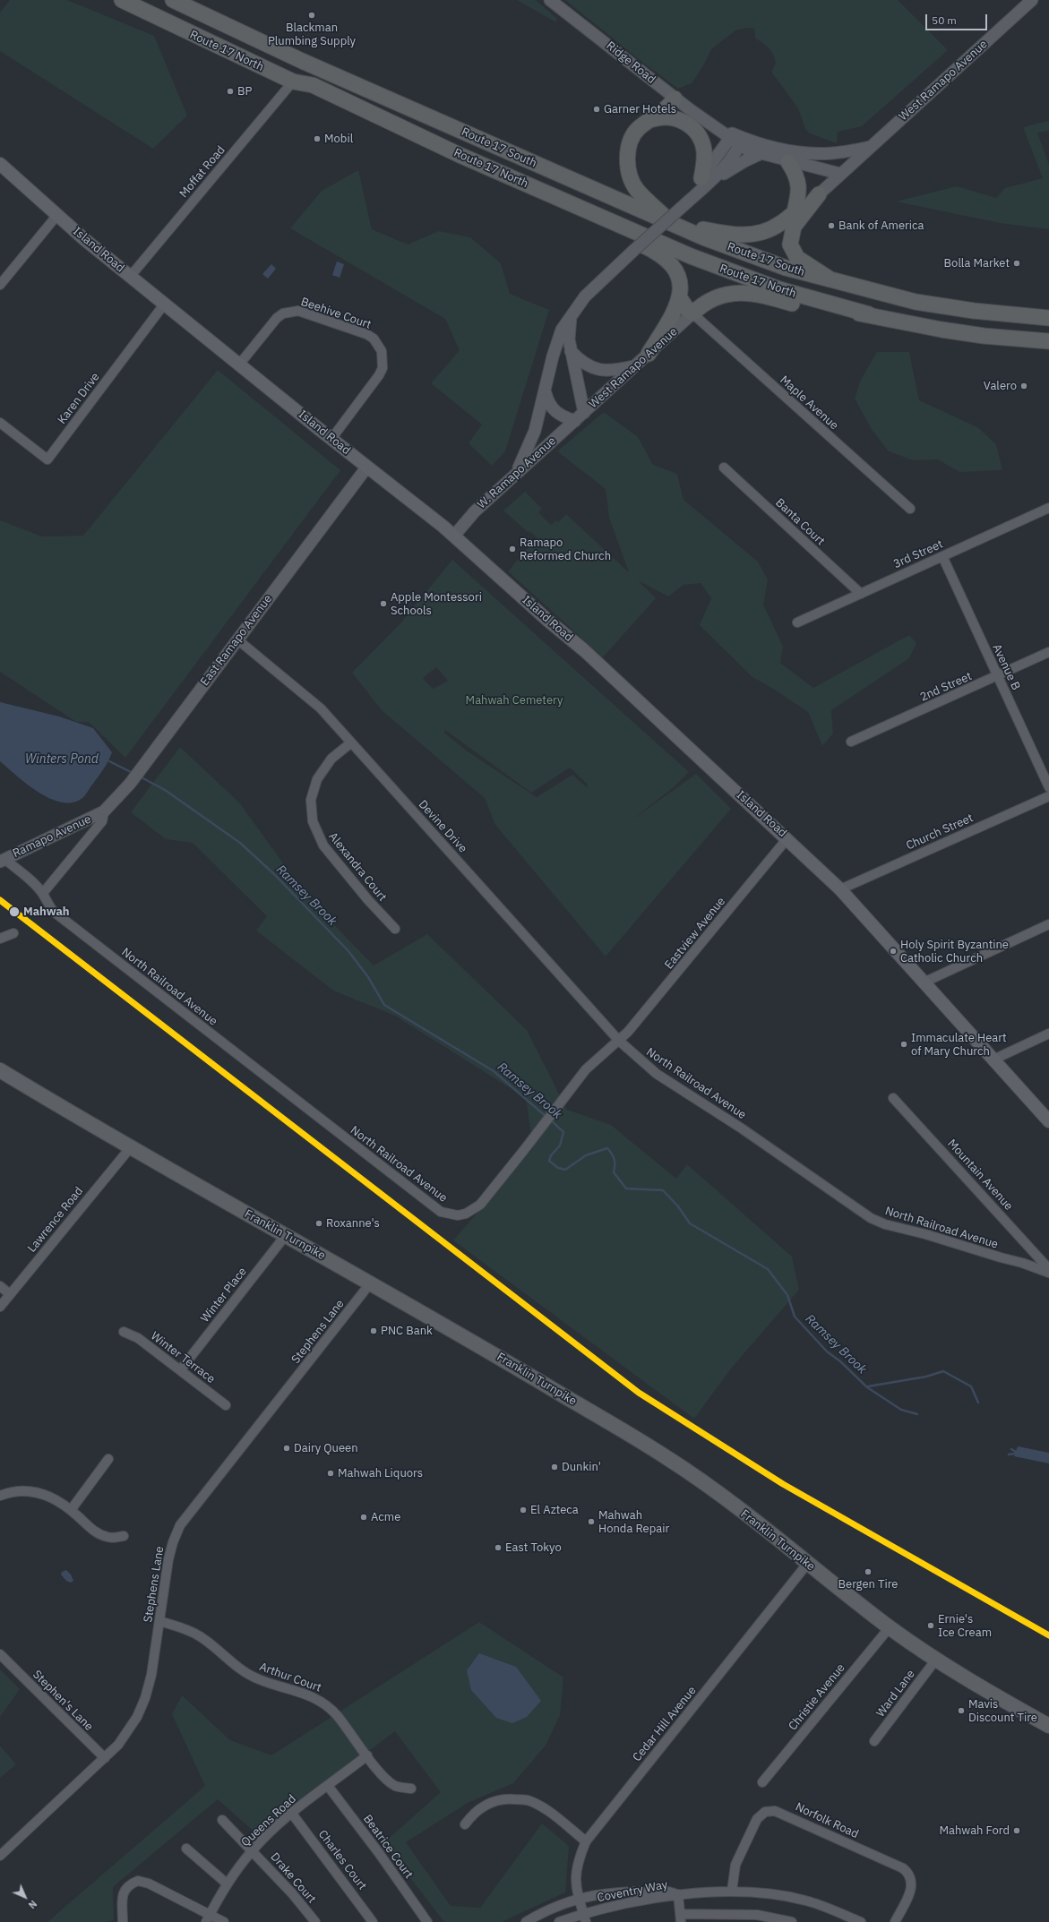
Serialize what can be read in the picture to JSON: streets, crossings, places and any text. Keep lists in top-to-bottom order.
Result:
{
  "streets": {
    "highway": ["Route 17 North", "Route 17 South"],
    "main road": ["Island Road", "Franklin Turnpike"],
    "street": [
      "Ridge Road",
      "West Ramapo Avenue",
      "Moffat Road",
      "Beehive Court",
      "Karen Drive",
      "Maple Avenue",
      "W. Ramapo Avenue",
      "Banta Court",
      "3rd Street",
      "East Ramapo Avenue",
      "Avenue B",
      "2nd Street",
      "Devine Drive",
      "Church Street",
      "Ramapo Avenue",
      "Alexandra Court",
      "Eastview Avenue",
      "North Railroad Avenue",
      "Mountain Avenue",
      "Lawrence Road",
      "Winter Place",
      "Stephens Lane",
      "Winter Terrace",
      "Arthur Court",
      "Ward Lane",
      "Christie Avenue",
      "Stephen's Lane",
      "Cedar Hill Avenue",
      "Queens Road",
      "Norfolk Road",
      "Beatrice Court",
      "Charles Court",
      "Drake Court",
      "Coventry Way"
    ]
  },
  "crossings": [
    ["Route 17 North", "Moffat Road"],
    ["West Ramapo Avenue", "Maple Avenue"],
    ["West Ramapo Avenue", "W. Ramapo Avenue"],
    ["Moffat Road", "Island Road"],
    ["Island Road", "Beehive Court"],
    ["Island Road", "Karen Drive"],
    ["Island Road", "W. Ramapo Avenue"],
    ["Island Road", "East Ramapo Avenue"],
    ["Island Road", "Church Street"],
    ["Island Road", "Eastview Avenue"],
    ["Banta Court", "3rd Street"],
    ["3rd Street", "Avenue B"],
    ["East Ramapo Avenue", "Devine Drive"],
    ["East Ramapo Avenue", "Ramapo Avenue"],
    ["Avenue B", "2nd Street"],
    ["Devine Drive", "Alexandra Court"],
    ["Devine Drive", "Eastview Avenue"],
    ["Devine Drive", "North Railroad Avenue"],
    ["Eastview Avenue", "North Railroad Avenue"],
    ["Lawrence Road", "Franklin Turnpike"],
    ["Franklin Turnpike", "Winter Place"],
    ["Franklin Turnpike", "Stephens Lane"],
    ["Franklin Turnpike", "Ward Lane"],
    ["Franklin Turnpike", "Christie Avenue"],
    ["Franklin Turnpike", "Cedar Hill Avenue"],
    ["Winter Place", "Winter Terrace"],
    ["Stephens Lane", "Arthur Court"],
    ["Stephens Lane", "Stephen's Lane"],
    ["Arthur Court", "Queens Road"],
    ["Cedar Hill Avenue", "Coventry Way"],
    ["Queens Road", "Beatrice Court"],
    ["Queens Road", "Charles Court"],
    ["Queens Road", "Drake Court"]
  ],
  "water": ["Winters Pond", "Ramsey Brook"],
  "parks": ["Mahwah Cemetery"],
  "places": [
    "Blackman Plumbing Supply",
    "BP",
    "Garner Hotels",
    "Mobil",
    "Bank of America",
    "Bolla Market",
    "Valero",
    "Ramapo Reformed Church",
    "Apple Montessori Schools",
    "Mahwah",
    "Holy Spirit Byzantine Catholic Church",
    "Immaculate Heart of Mary Church",
    "Roxanne's",
    "PNC Bank",
    "Dairy Queen",
    "Dunkin'",
    "Mahwah Liquors",
    "El Azteca",
    "Acme",
    "Mahwah Honda Repair",
    "East Tokyo",
    "Bergen Tire",
    "Ernie's Ice Cream",
    "Mavis Discount Tire",
    "Mahwah Ford"
  ],
  "scale_bar": "50 m",
  "north": "bottom right"
}
